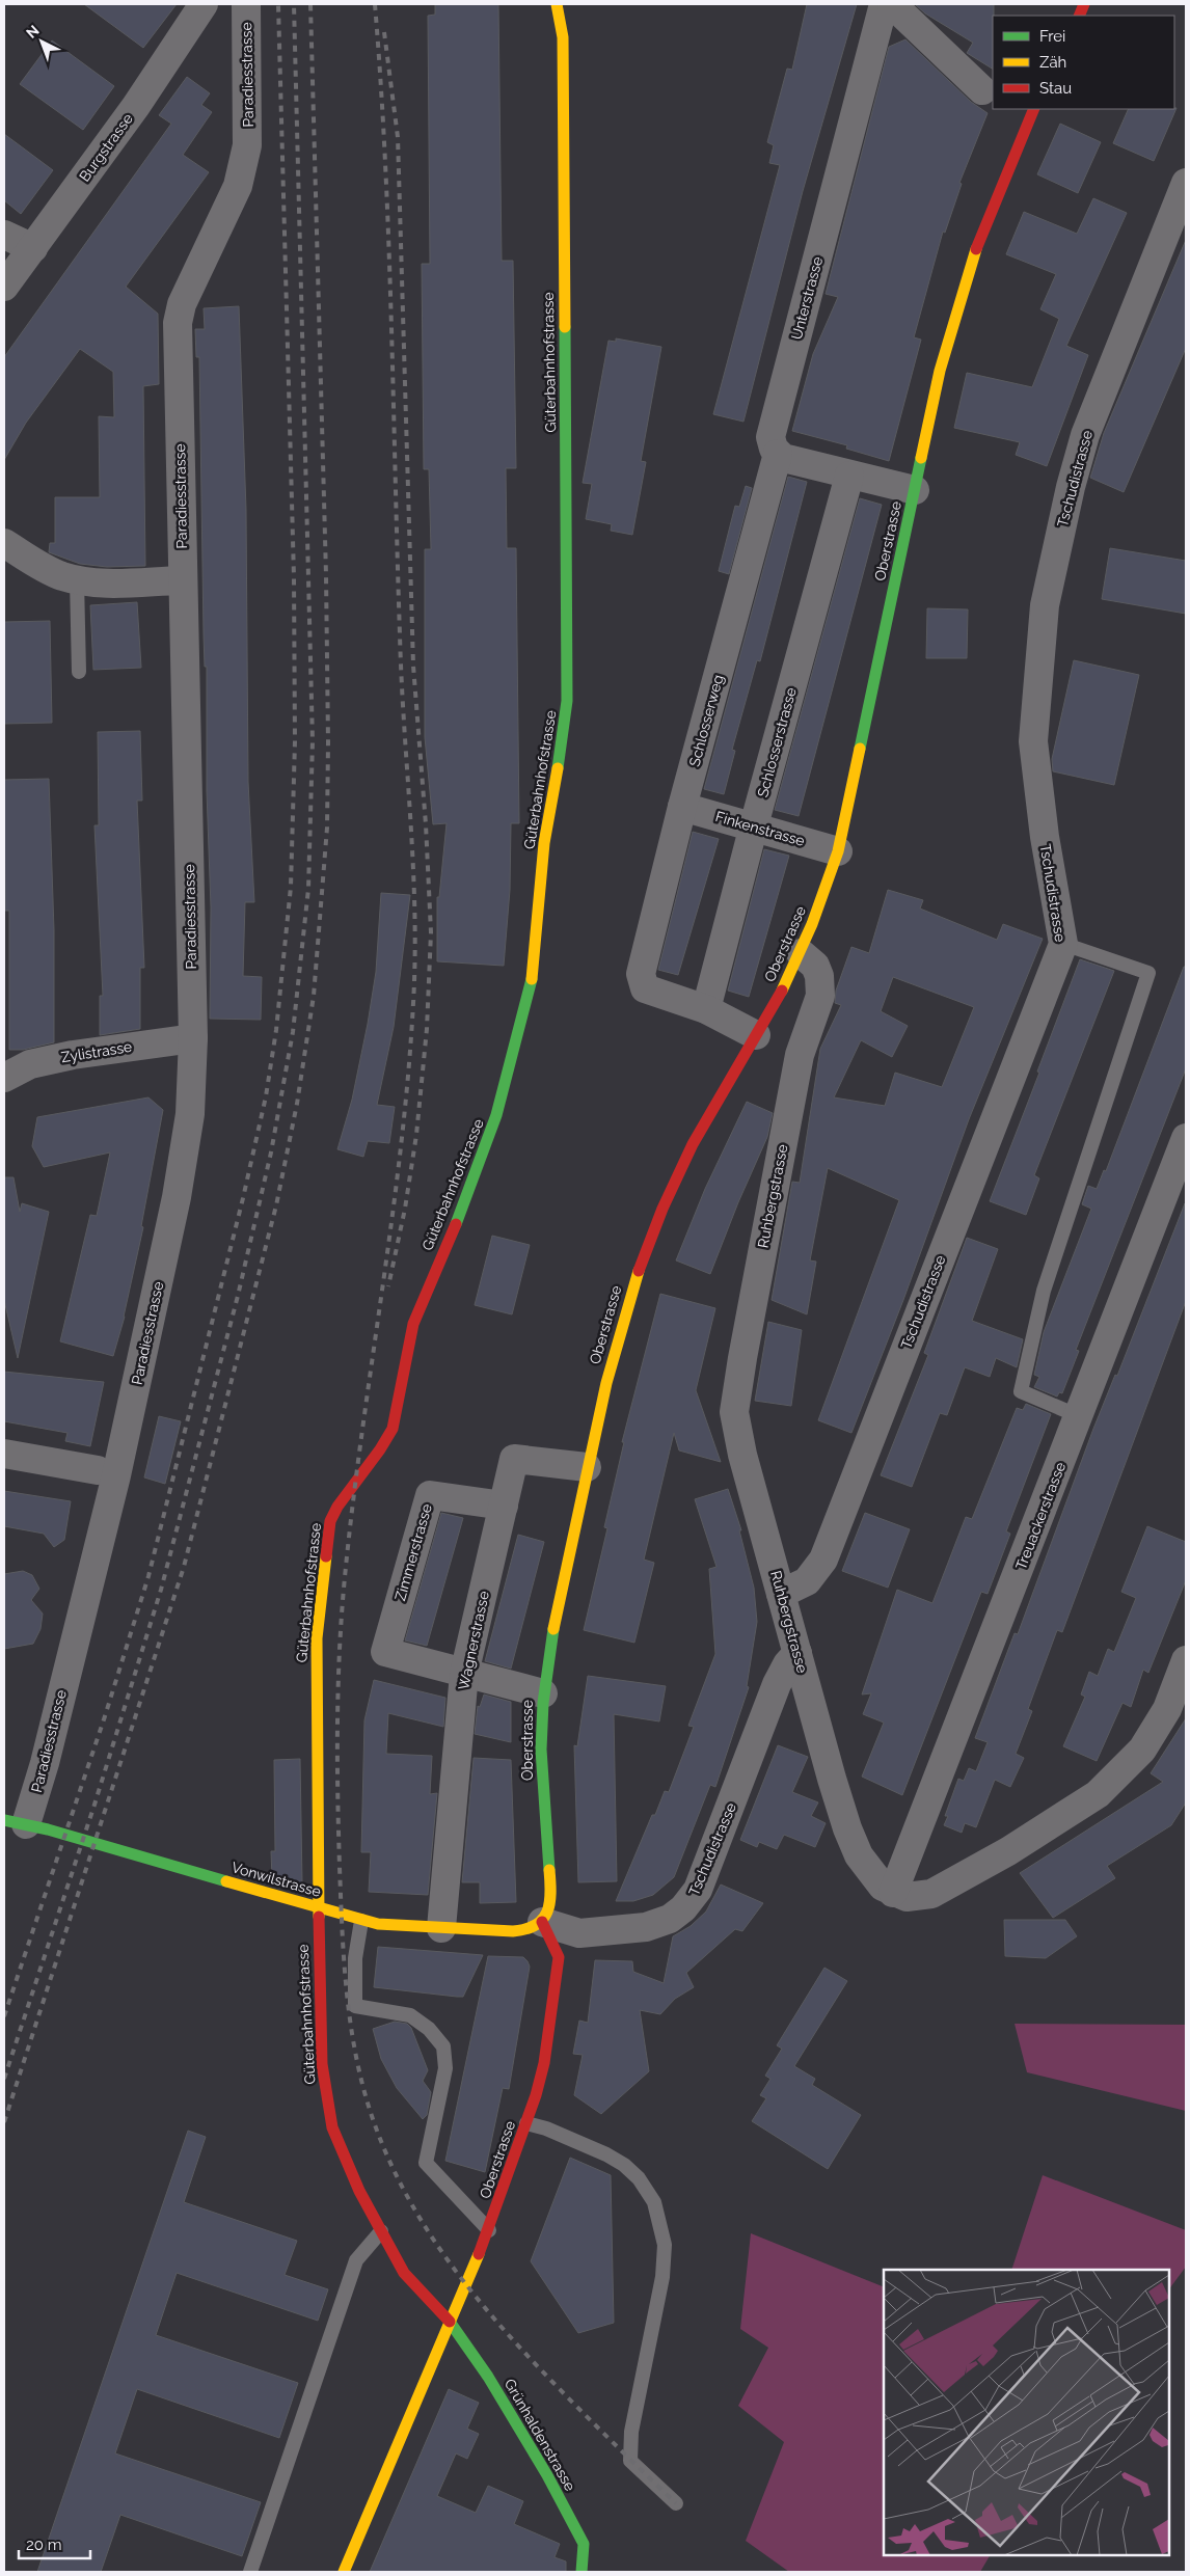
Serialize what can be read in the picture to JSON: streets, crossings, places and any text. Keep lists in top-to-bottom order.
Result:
{
  "streets": {
    "street": [
      "Paradiesstrasse",
      "Burgstrasse",
      "Unterstrasse",
      "Güterbahnhofstrasse",
      "Tschudistrasse",
      "Oberstrasse",
      "Schlosserweg",
      "Schlosserstrasse",
      "Finkenstrasse",
      "Zylistrasse",
      "Ruhbergstrasse",
      "Treuackerstrasse",
      "Zimmerstrasse",
      "Wagnerstrasse",
      "Vonwilstrasse",
      "Grünhaldenstrasse"
    ]
  },
  "crossings": [
    ["Paradiesstrasse", "Zylistrasse"],
    ["Paradiesstrasse", "Vonwilstrasse"],
    ["Unterstrasse", "Schlosserweg"],
    ["Güterbahnhofstrasse", "Oberstrasse"],
    ["Güterbahnhofstrasse", "Grünhaldenstrasse"],
    ["Tschudistrasse", "Oberstrasse"],
    ["Tschudistrasse", "Ruhbergstrasse"],
    ["Tschudistrasse", "Vonwilstrasse"],
    ["Oberstrasse", "Finkenstrasse"],
    ["Oberstrasse", "Ruhbergstrasse"],
    ["Oberstrasse", "Wagnerstrasse"],
    ["Oberstrasse", "Vonwilstrasse"],
    ["Oberstrasse", "Grünhaldenstrasse"],
    ["Schlosserweg", "Schlosserstrasse"],
    ["Schlosserweg", "Finkenstrasse"],
    ["Schlosserstrasse", "Finkenstrasse"],
    ["Ruhbergstrasse", "Treuackerstrasse"],
    ["Zimmerstrasse", "Wagnerstrasse"],
    ["Wagnerstrasse", "Vonwilstrasse"]
  ],
  "legend": ["Frei", "Zäh", "Stau"],
  "scale_bar": "20 m",
  "north": "top left"
}
